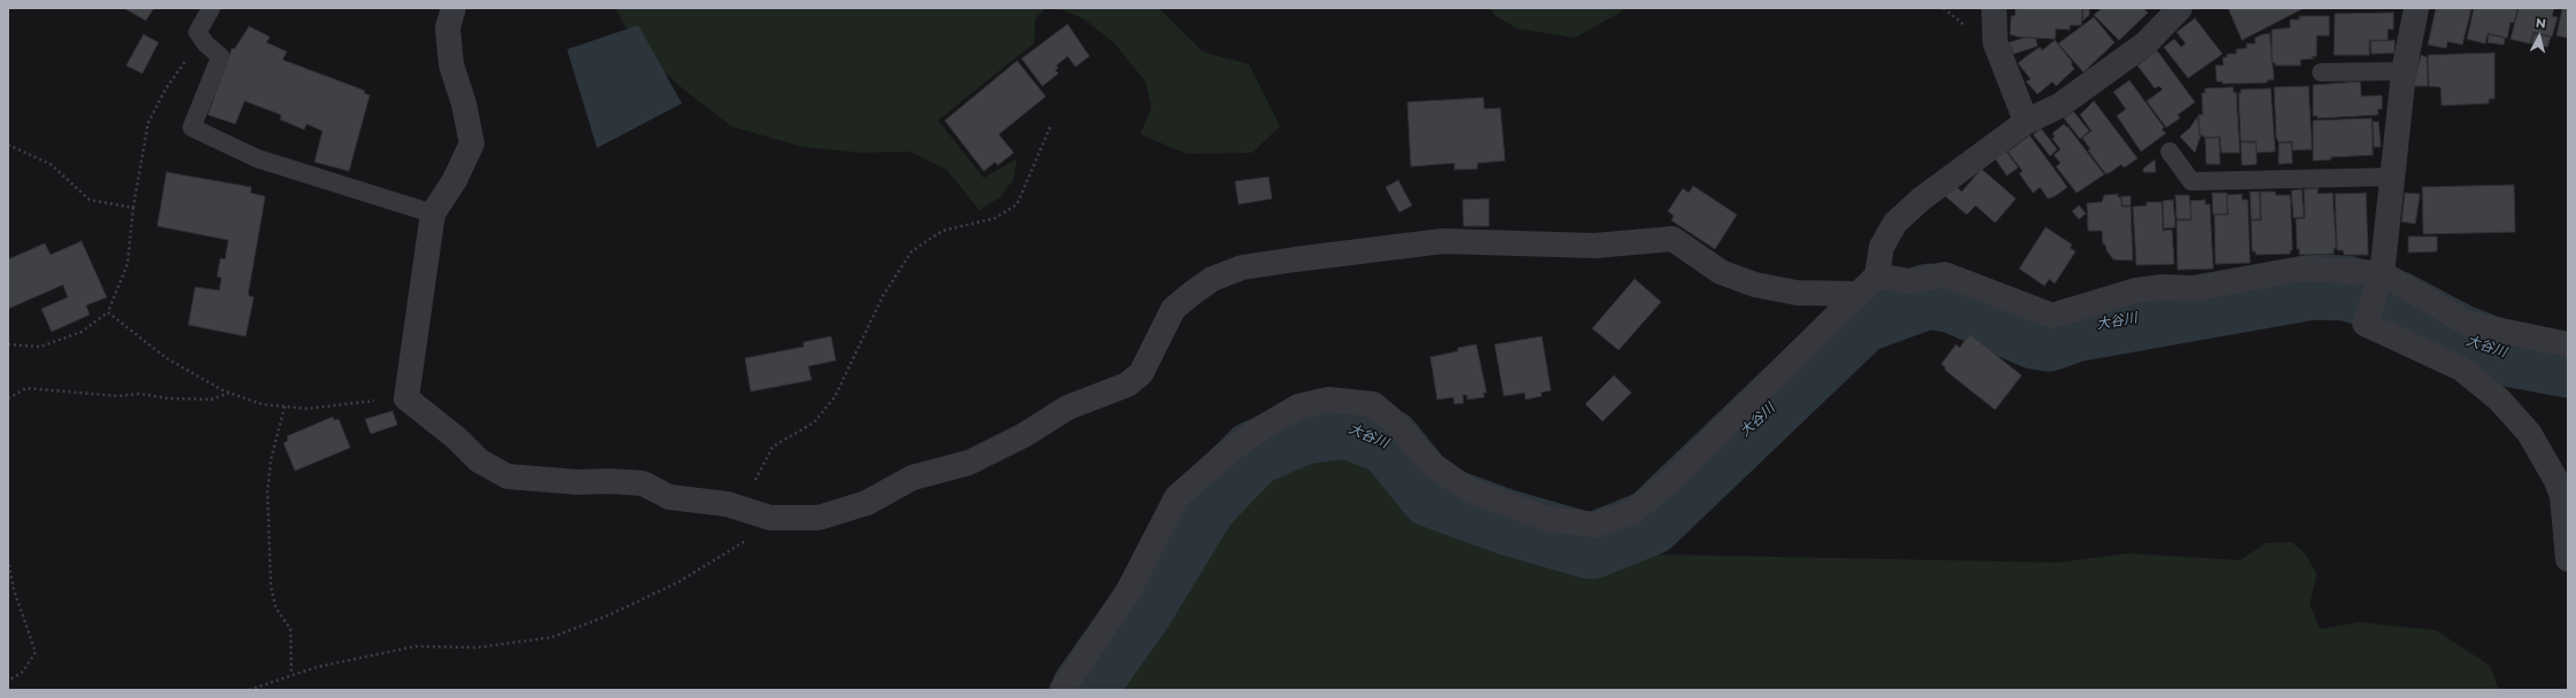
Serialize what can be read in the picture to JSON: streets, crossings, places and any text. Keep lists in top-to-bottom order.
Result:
{
  "water": ["大谷川"],
  "north": "top"
}
